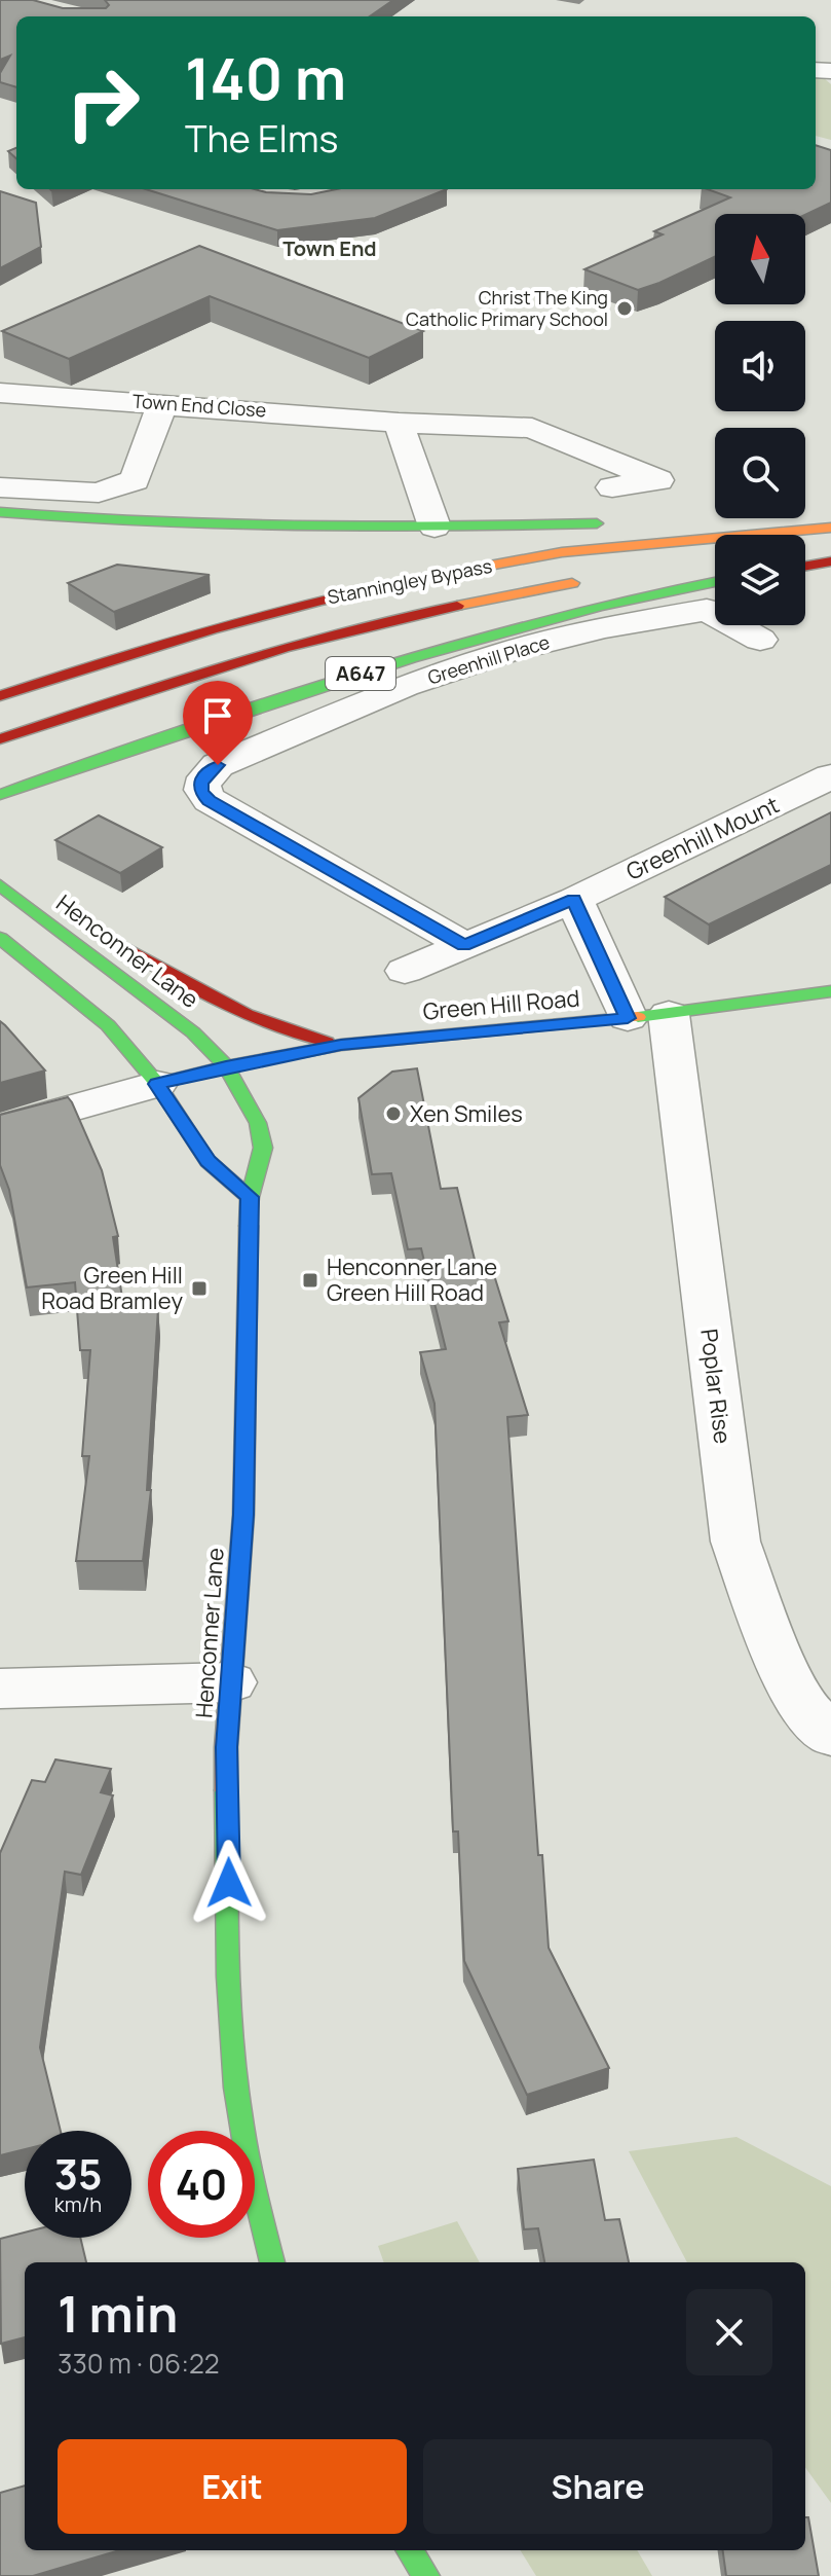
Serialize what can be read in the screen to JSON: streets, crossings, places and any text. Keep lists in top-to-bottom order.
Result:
{
  "streets": {
    "main road": [
      "Stanningley Bypass",
      "A647",
      "Henconner Lane",
      "Green Hill Road"
    ],
    "street": [
      "Town End Close",
      "Greenhill Place",
      "Greenhill Mount",
      "Poplar Rise"
    ]
  },
  "crossings": [
    ["Greenhill Place", "Greenhill Mount"],
    ["Henconner Lane", "Green Hill Road"],
    ["Green Hill Road", "Poplar Rise"]
  ],
  "districts": ["Town End"],
  "places": {
    "other": ["Christ The King Catholic Primary School", "Xen Smiles"],
    "transit": ["Henconner Lane Green Hill Road", "Green Hill Road Bramley"]
  },
  "north": "top",
  "page": {
    "turn": ["140 m", "The Elms"],
    "speed": "35 km/h",
    "limit": "40",
    "heading": ["1 min", "330 m · 06:22"],
    "buttons": ["Exit", "Share"]
  }
}
